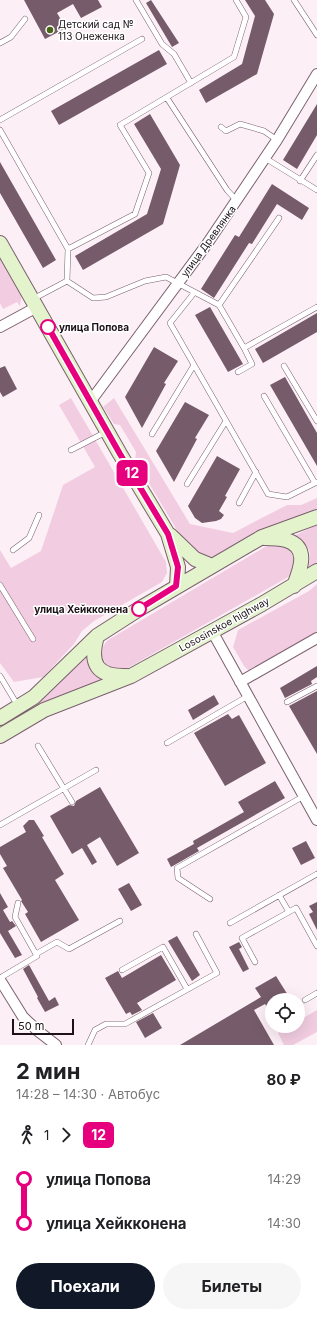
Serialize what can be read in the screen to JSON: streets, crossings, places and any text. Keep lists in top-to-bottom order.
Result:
{
  "streets": {
    "street": ["улица Древлянка", "Lososinskoe highway"]
  },
  "places": ["Детский сад № 113 Онеженка", "улица Попова", "улица Хейкконена"],
  "lines": ["bus line 12"],
  "scale_bar": "50 m",
  "page": {
    "on_map": "12",
    "scale": "50 m",
    "heading": ["2 мин", "14:28 – 14:30 · Автобус", "80 ₽"],
    "legs": ["1", "12"],
    "list": [
      {
        "name": "улица Попова",
        "value": "14:29"
      },
      {
        "name": "улица Хейкконена",
        "value": "14:30"
      }
    ],
    "buttons": ["Поехали", "Билеты"]
  }
}
